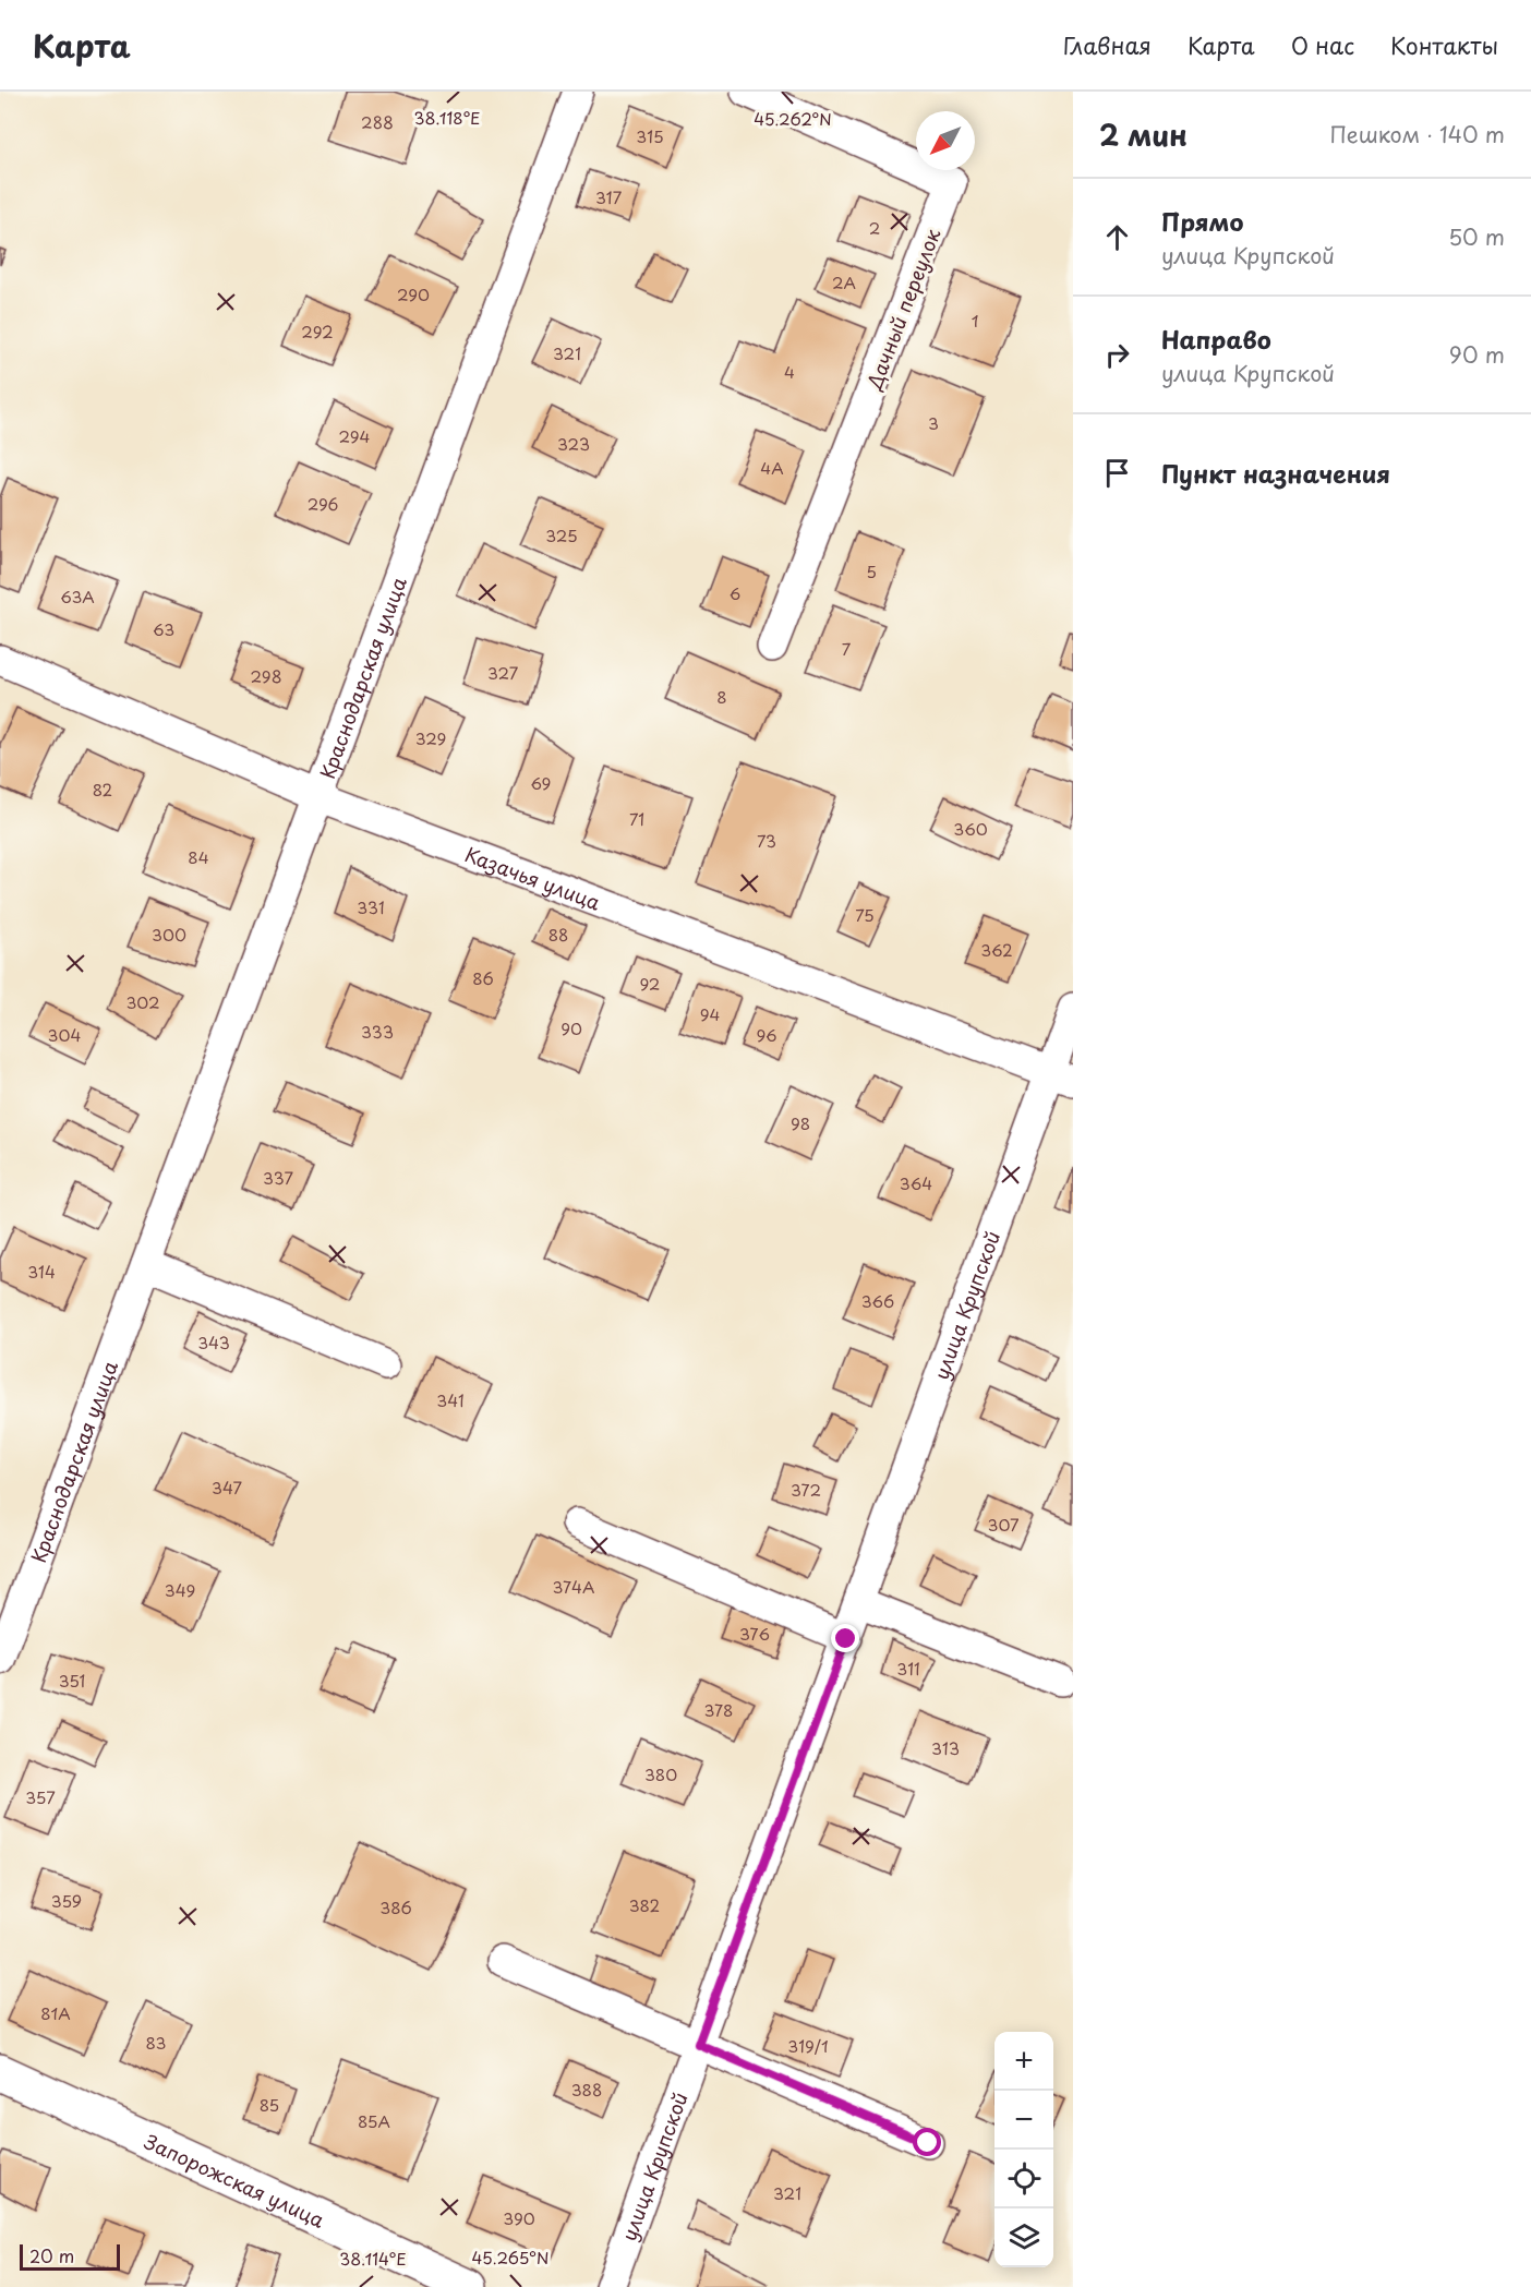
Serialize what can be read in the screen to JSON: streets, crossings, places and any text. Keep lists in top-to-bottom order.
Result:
{
  "streets": {
    "street": [
      "Дачный переулок",
      "Краснодарская улица",
      "Казачья улица",
      "улица Крупской",
      "Запорожская улица"
    ]
  },
  "crossings": [
    ["Краснодарская улица", "Казачья улица"],
    ["Казачья улица", "улица Крупской"]
  ],
  "house_numbers": [
    "288",
    "315",
    "317",
    "2",
    "2А",
    "290",
    "1",
    "292",
    "321",
    "4",
    "3",
    "294",
    "323",
    "4А",
    "296",
    "325",
    "5",
    "6",
    "63А",
    "63",
    "7",
    "327",
    "298",
    "8",
    "329",
    "69",
    "82",
    "71",
    "360",
    "73",
    "84",
    "331",
    "75",
    "300",
    "88",
    "362",
    "86",
    "92",
    "302",
    "94",
    "90",
    "333",
    "304",
    "96",
    "98",
    "337",
    "364",
    "314",
    "366",
    "343",
    "341",
    "347",
    "372",
    "307",
    "374А",
    "349",
    "376",
    "311",
    "351",
    "378",
    "313",
    "380",
    "357",
    "359",
    "382",
    "386",
    "81А",
    "83",
    "319/1",
    "388",
    "85",
    "85А",
    "321",
    "390"
  ],
  "scale_bar": "20 m",
  "north": "bottom left",
  "page": {
    "header": "Карта",
    "nav": [
      "Главная",
      "Карта",
      "О нас",
      "Контакты"
    ],
    "heading": ["2 мин", "Пешком · 140 m"],
    "list": [
      ["Прямо", "улица Крупской", "50 m"],
      ["Направо", "улица Крупской", "90 m"],
      "Пункт назначения"
    ],
    "map_buttons": ["+", "−"],
    "scale": "20 m"
  },
  "coordinates": [
    "38.118°E",
    "45.262°N",
    "45.265°N",
    "38.114°E"
  ]
}
